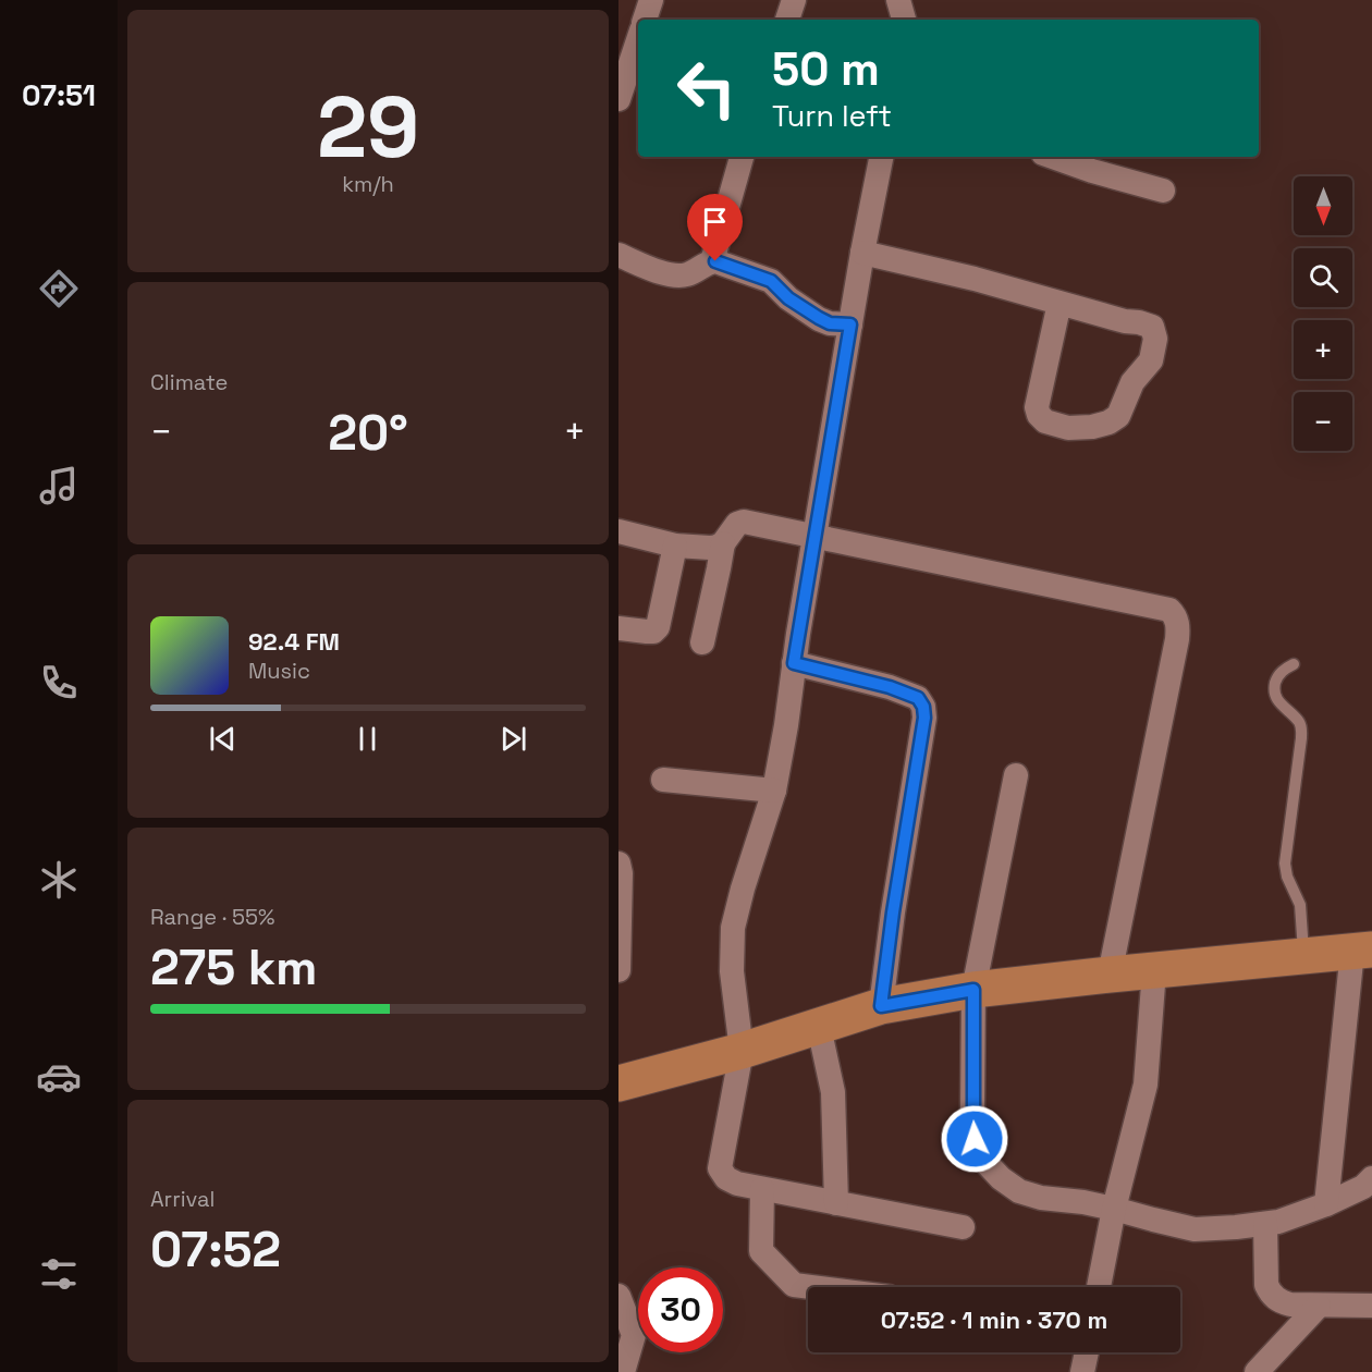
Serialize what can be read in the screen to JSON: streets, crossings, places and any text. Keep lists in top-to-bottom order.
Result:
{
  "north": "bottom",
  "page": {
    "tabs": "07:51",
    "tile": [
      ["29", "km/h"],
      "Climate",
      ["Range · 55%", "275 km"],
      ["Arrival", "07:52"]
    ],
    "turn": ["50 m", "Turn left"],
    "map_buttons": ["+", "−"],
    "heat": ["−", "20°", "+"],
    "song": ["92.4 FM", "Music"],
    "limit": "30",
    "trip": "07:52 · 1 min · 370 m"
  }
}
